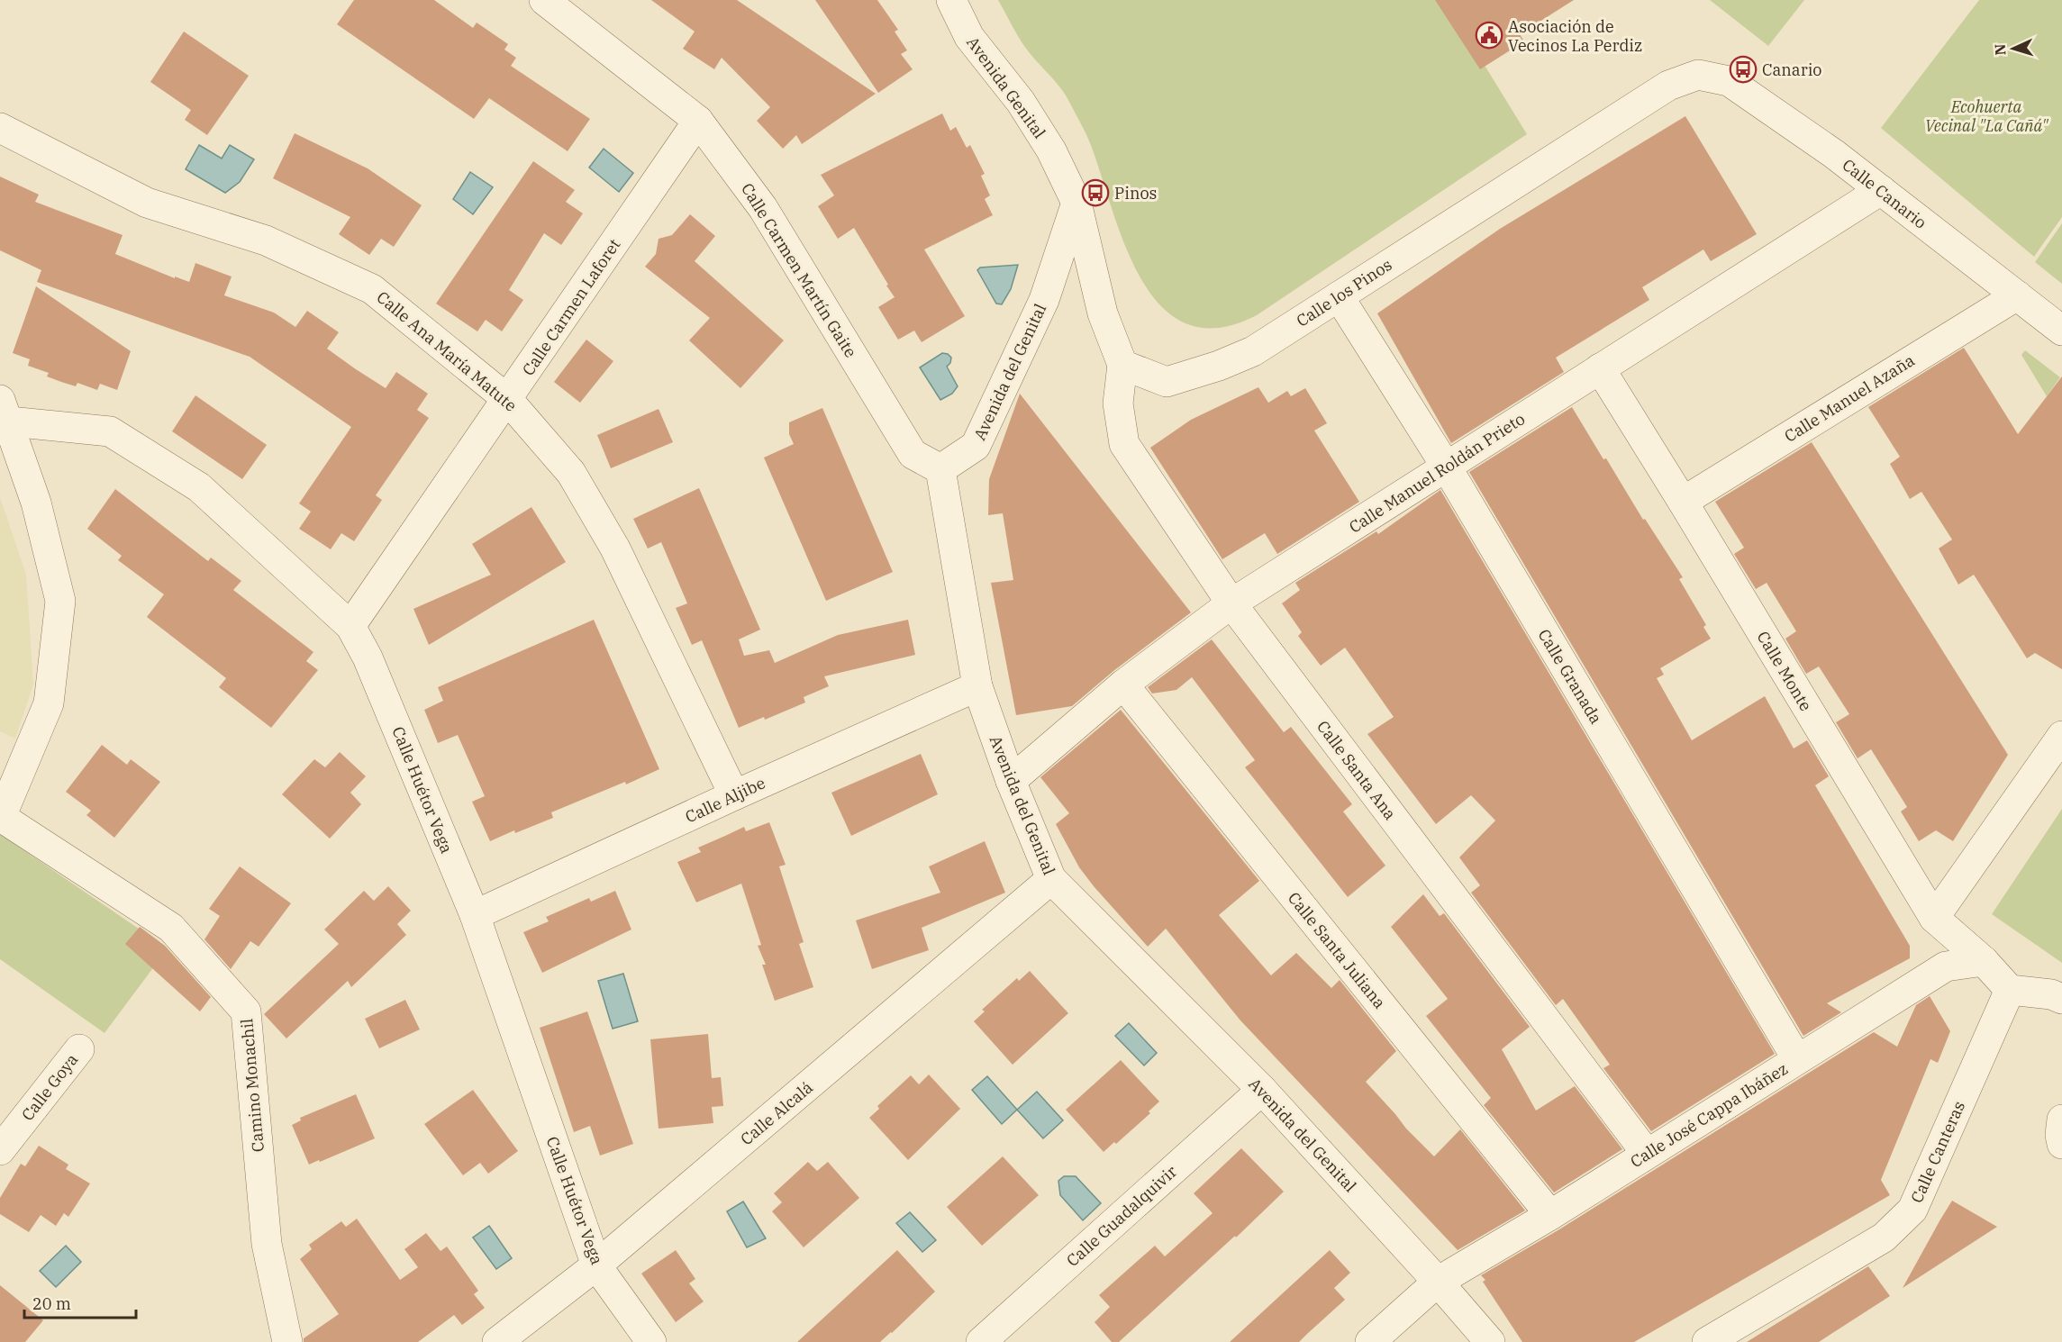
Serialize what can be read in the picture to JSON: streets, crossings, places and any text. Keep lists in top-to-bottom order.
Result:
{
  "streets": {
    "street": [
      "Avenida Genital",
      "Calle Canario",
      "Calle Carmen Martín Gaite",
      "Calle los Pinos",
      "Calle Carmen Laforet",
      "Calle Ana María Matute",
      "Avenida del Genital",
      "Calle Manuel Azaña",
      "Calle Manuel Roldán Prieto",
      "Calle Monte",
      "Calle Granada",
      "Calle Santa Ana",
      "Calle Huétor Vega",
      "Calle Aljibe",
      "Calle Santa Juliana",
      "Camino Monachil",
      "Calle Goya",
      "Calle Alcalá",
      "Calle José Cappa Ibáñez",
      "Calle Canteras",
      "Calle Guadalquivir"
    ]
  },
  "crossings": [
    ["Avenida Genital", "Avenida del Genital"],
    ["Calle Canario", "Calle los Pinos"],
    ["Calle Canario", "Calle Manuel Azaña"],
    ["Calle Canario", "Calle Manuel Roldán Prieto"],
    ["Calle Carmen Martín Gaite", "Calle Carmen Laforet"],
    ["Calle Carmen Martín Gaite", "Avenida del Genital"],
    ["Calle los Pinos", "Calle Granada"],
    ["Calle los Pinos", "Calle Santa Ana"],
    ["Calle Carmen Laforet", "Calle Ana María Matute"],
    ["Calle Carmen Laforet", "Calle Huétor Vega"],
    ["Calle Ana María Matute", "Calle Aljibe"],
    ["Avenida del Genital", "Calle Manuel Roldán Prieto"],
    ["Avenida del Genital", "Calle Aljibe"],
    ["Avenida del Genital", "Calle Alcalá"],
    ["Avenida del Genital", "Calle José Cappa Ibáñez"],
    ["Avenida del Genital", "Calle Guadalquivir"],
    ["Calle Manuel Azaña", "Calle Monte"],
    ["Calle Manuel Roldán Prieto", "Calle Monte"],
    ["Calle Manuel Roldán Prieto", "Calle Granada"],
    ["Calle Manuel Roldán Prieto", "Calle Santa Ana"],
    ["Calle Manuel Roldán Prieto", "Calle Santa Juliana"],
    ["Calle Monte", "Calle José Cappa Ibáñez"],
    ["Calle Monte", "Calle Canteras"],
    ["Calle Granada", "Calle José Cappa Ibáñez"],
    ["Calle Santa Ana", "Calle José Cappa Ibáñez"],
    ["Calle Huétor Vega", "Calle Aljibe"],
    ["Calle Huétor Vega", "Calle Alcalá"],
    ["Calle Santa Juliana", "Calle José Cappa Ibáñez"]
  ],
  "parks": ["Ecohuerta Vecinal \"La Cañá\""],
  "places": {
    "public building": ["Asociación de Vecinos La Perdiz"],
    "bus stop": ["Canario", "Pinos"]
  },
  "scale_bar": "20 m",
  "north": "left"
}
